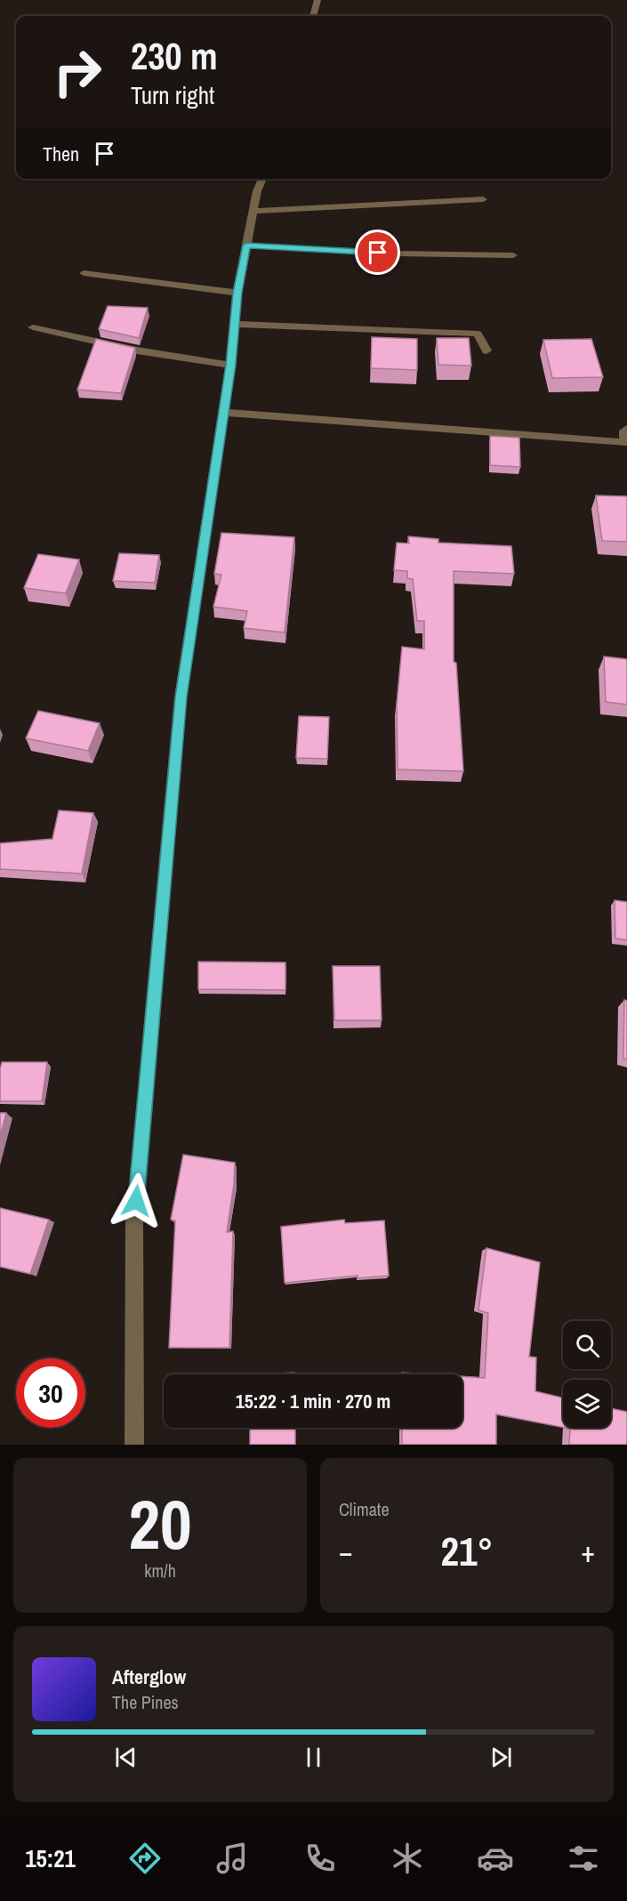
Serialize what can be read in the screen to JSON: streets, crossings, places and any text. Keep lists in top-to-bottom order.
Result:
{
  "page": {
    "turn": ["230 m", "Turn right"],
    "then": "Then",
    "limit": "30",
    "trip": "15:22 · 1 min · 270 m",
    "tile": [
      ["20", "km/h"],
      "Climate"
    ],
    "heat": ["−", "21°", "+"],
    "song": ["Afterglow", "The Pines"],
    "tabs": "15:21"
  }
}
